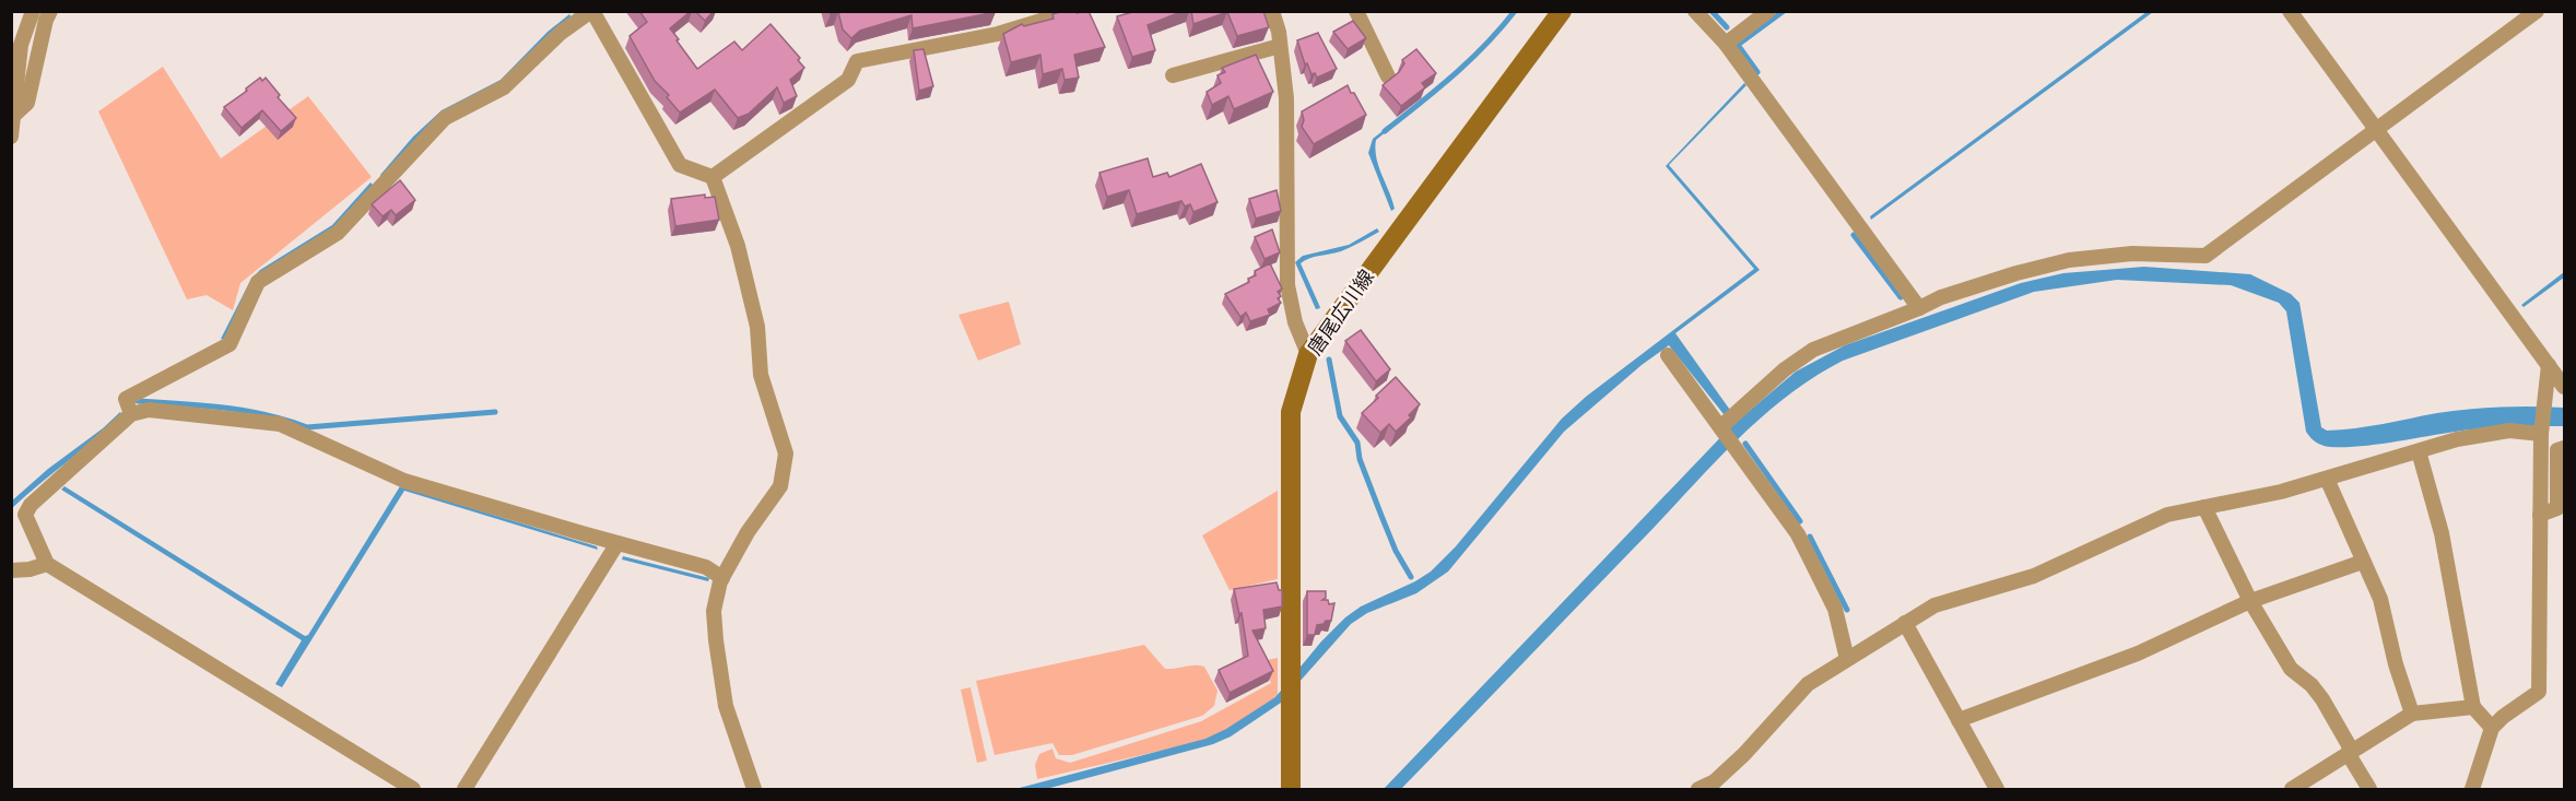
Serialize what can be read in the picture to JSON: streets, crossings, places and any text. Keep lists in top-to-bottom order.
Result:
{
  "streets": {
    "main road": ["唐尾広川線"]
  }
}
